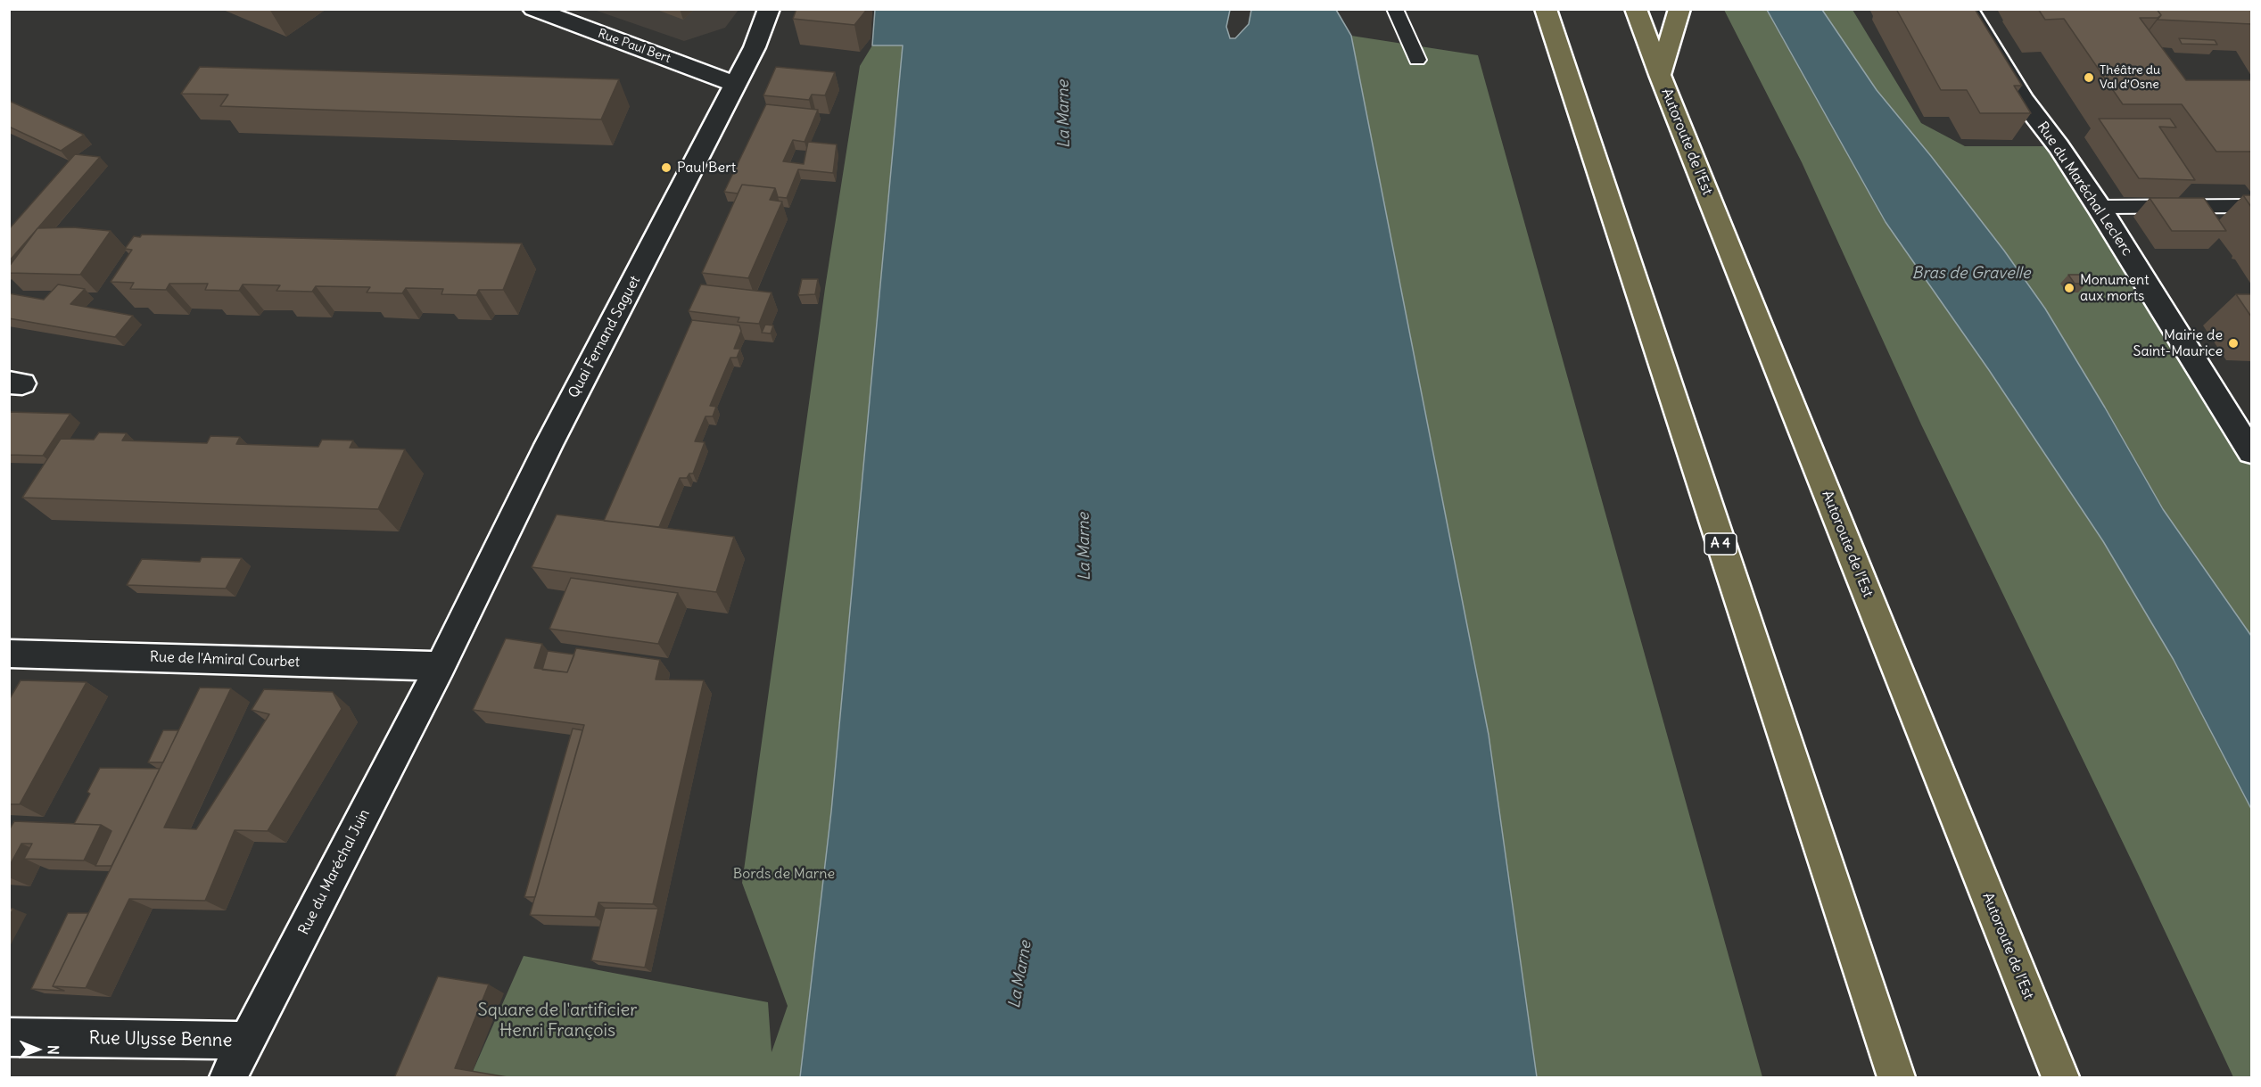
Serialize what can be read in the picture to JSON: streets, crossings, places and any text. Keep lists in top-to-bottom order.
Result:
{
  "streets": {
    "highway": ["Autoroute de l’Est", "A 4"],
    "street": [
      "Rue Paul Bert",
      "Rue du Maréchal Leclerc",
      "Quai Fernand Saguet",
      "Rue de l'Amiral Courbet",
      "Rue du Maréchal Juin",
      "Rue Ulysse Benne"
    ]
  },
  "crossings": [
    ["Rue Paul Bert", "Quai Fernand Saguet"],
    ["Quai Fernand Saguet", "Rue de l'Amiral Courbet"],
    ["Quai Fernand Saguet", "Rue du Maréchal Juin"],
    ["Rue de l'Amiral Courbet", "Rue du Maréchal Juin"],
    ["Rue du Maréchal Juin", "Rue Ulysse Benne"]
  ],
  "water": ["La Marne", "Bras de Gravelle"],
  "parks": ["Bords de Marne", "Square de l'artificier Henri François"],
  "places": [
    "Théâtre du Val d’Osne",
    "Paul Bert",
    "Monument aux morts",
    "Mairie de Saint-Maurice"
  ],
  "north": "right"
}
